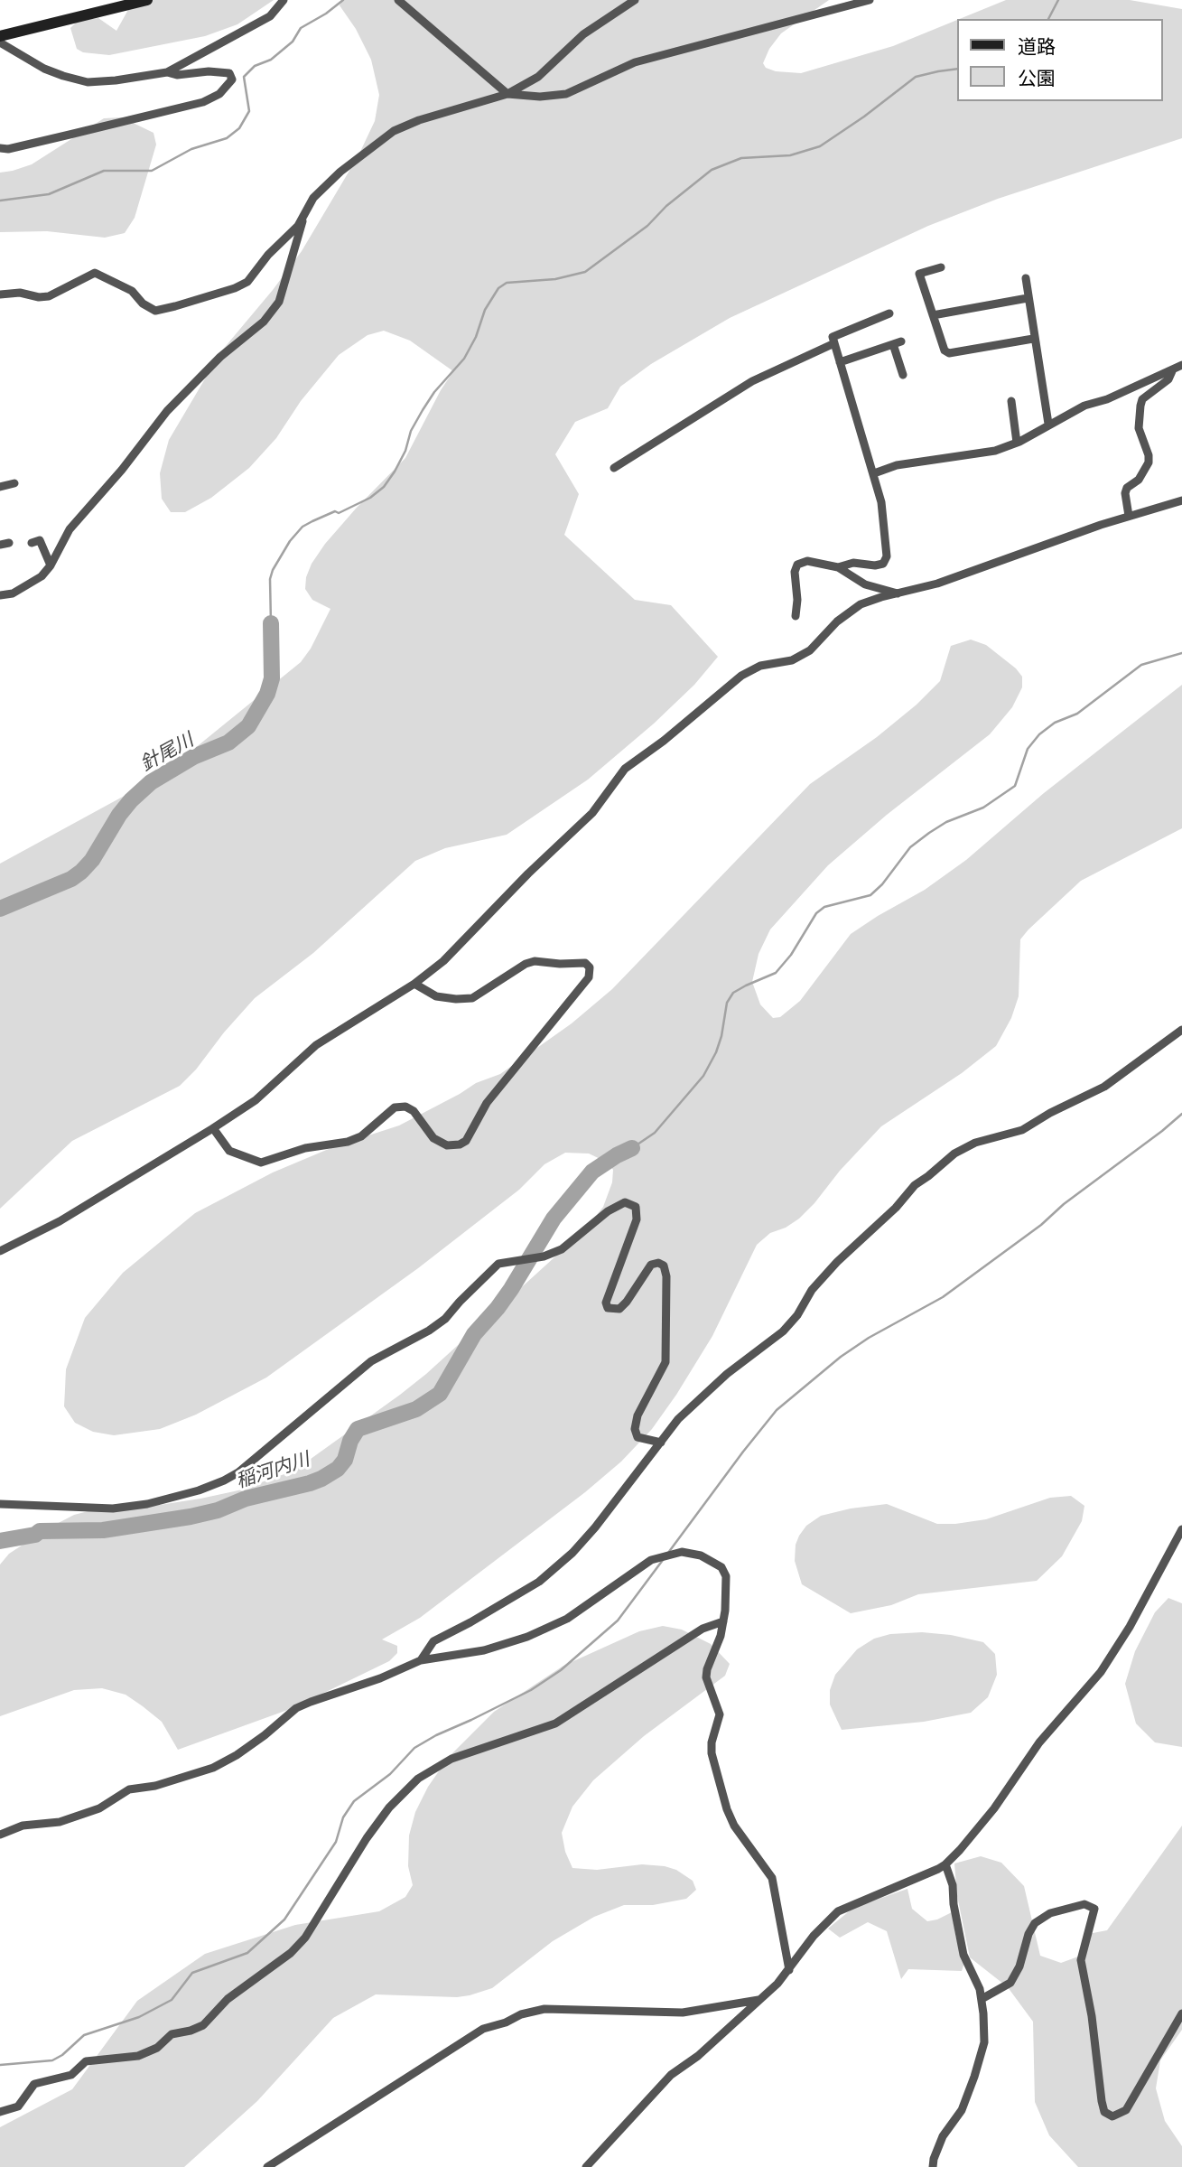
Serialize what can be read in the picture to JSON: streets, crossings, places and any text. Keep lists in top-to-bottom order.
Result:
{
  "water": ["針尾川", "稲河内川"],
  "legend": ["道路", "公園"]
}
